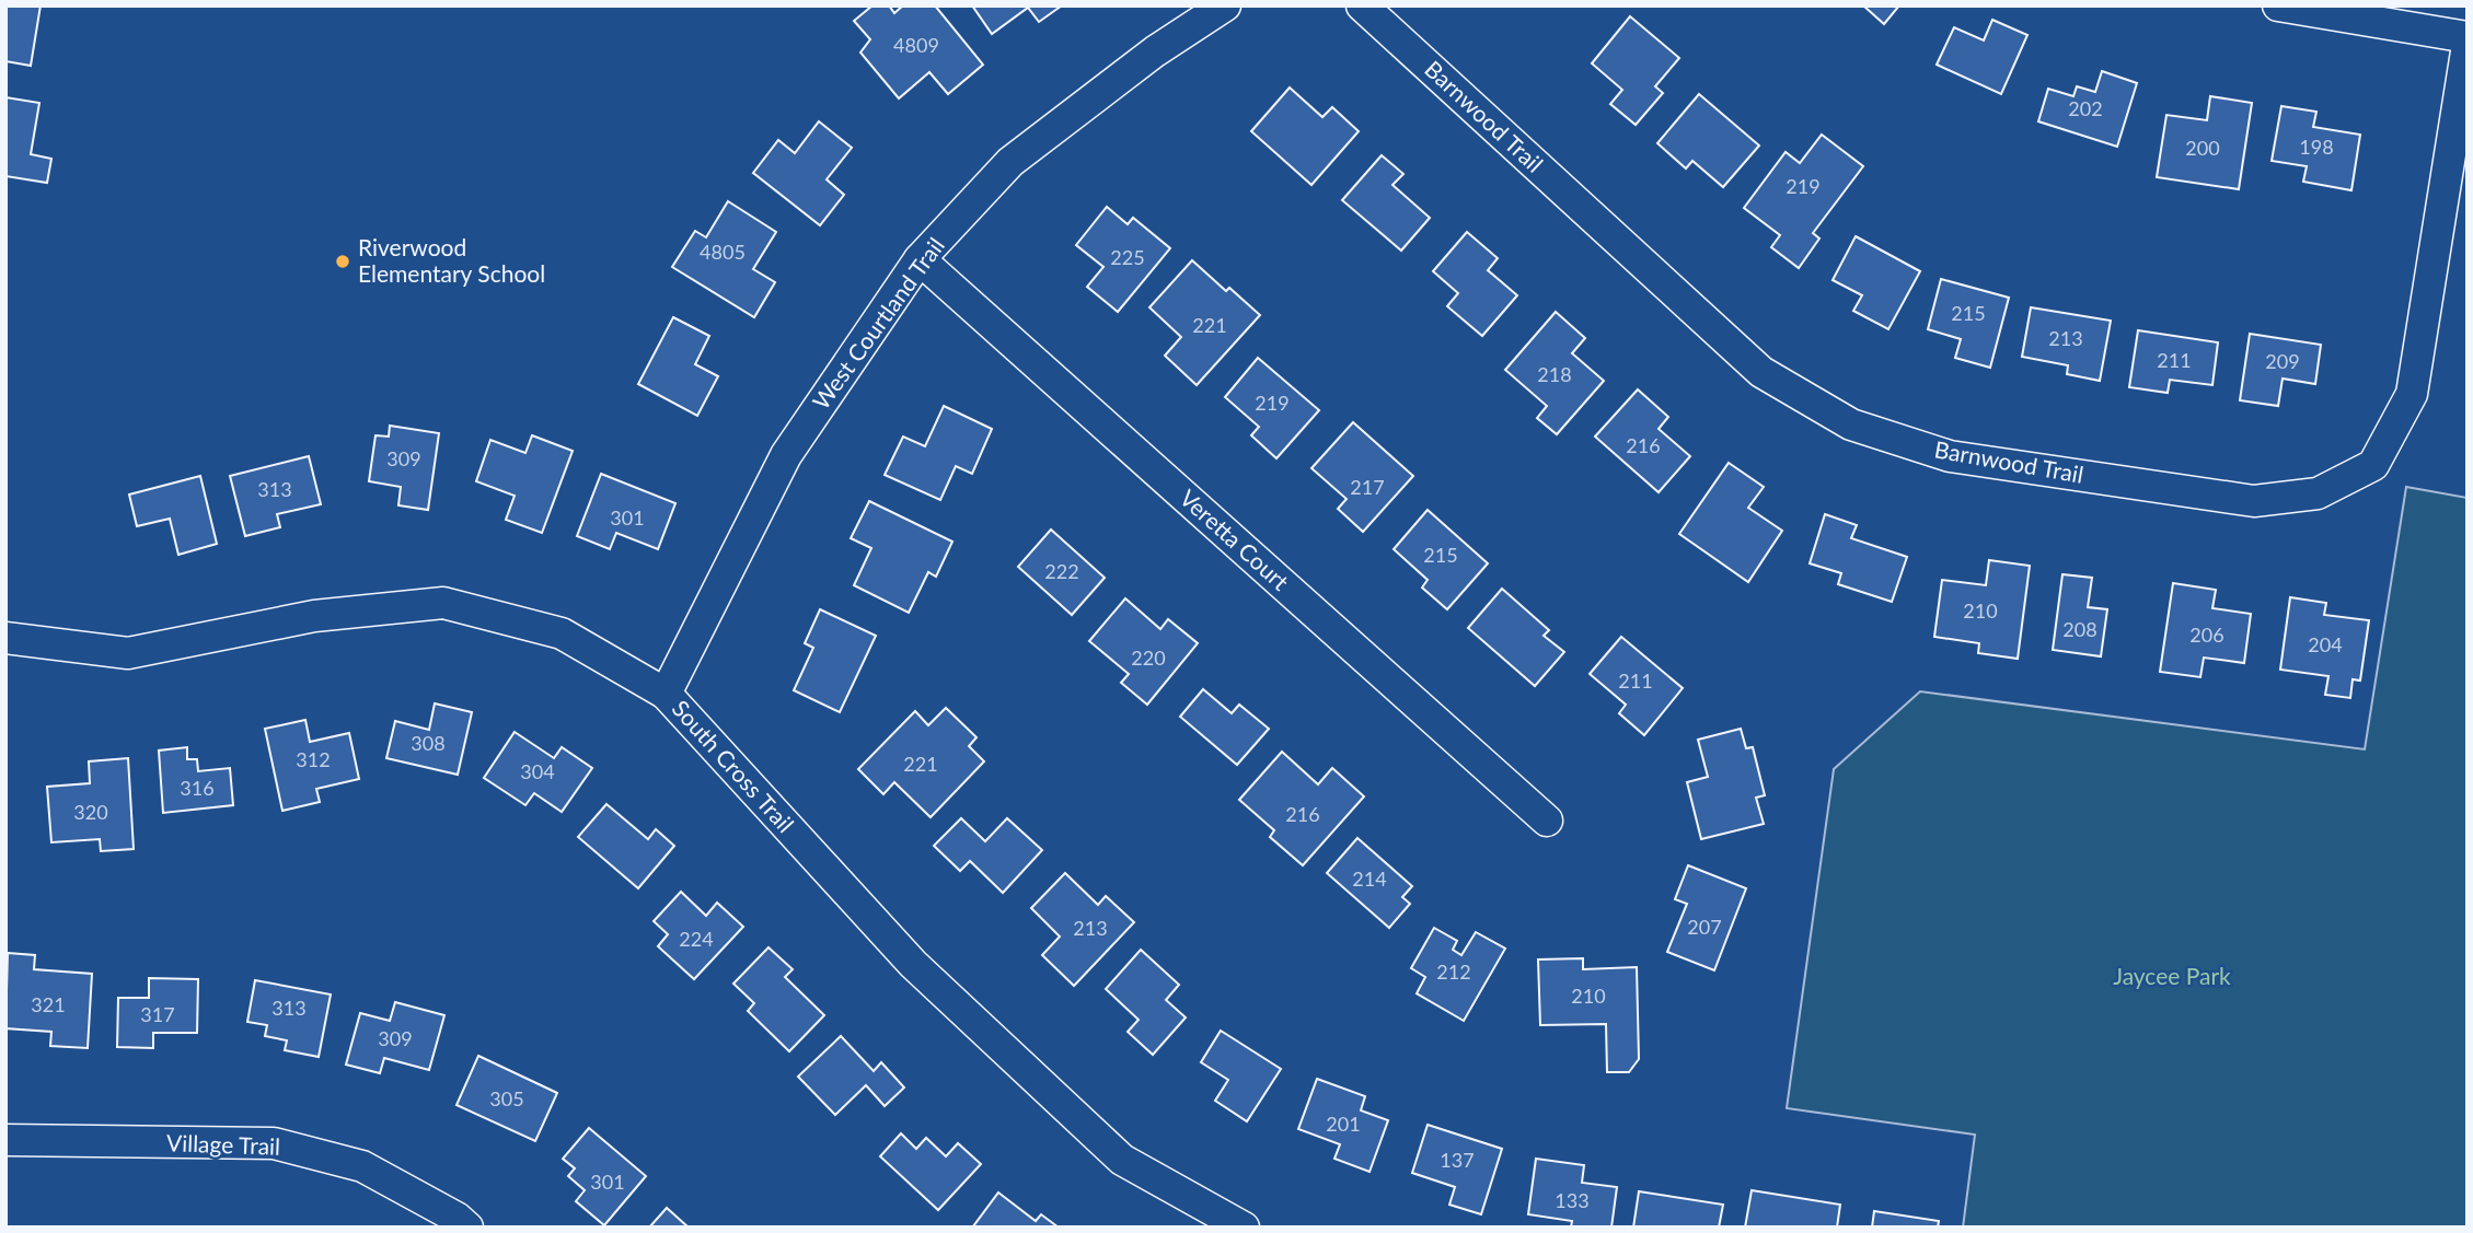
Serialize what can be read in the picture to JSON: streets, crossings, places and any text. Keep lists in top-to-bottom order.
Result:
{
  "streets": {
    "street": [
      "Barnwood Trail",
      "West Courtland Trail",
      "Veretta Court",
      "South Cross Trail",
      "Village Trail"
    ]
  },
  "crossings": [
    ["West Courtland Trail", "Veretta Court"],
    ["West Courtland Trail", "South Cross Trail"]
  ],
  "parks": ["Jaycee Park"],
  "places": ["Riverwood Elementary School"],
  "house_numbers": [
    "4809",
    "202",
    "198",
    "200",
    "219",
    "4805",
    "225",
    "215",
    "221",
    "213",
    "211",
    "209",
    "218",
    "219",
    "216",
    "309",
    "217",
    "313",
    "301",
    "215",
    "222",
    "210",
    "208",
    "206",
    "204",
    "220",
    "211",
    "308",
    "312",
    "221",
    "304",
    "316",
    "320",
    "216",
    "214",
    "207",
    "213",
    "224",
    "212",
    "210",
    "321",
    "313",
    "317",
    "309",
    "305",
    "201",
    "137",
    "301",
    "133"
  ]
}
